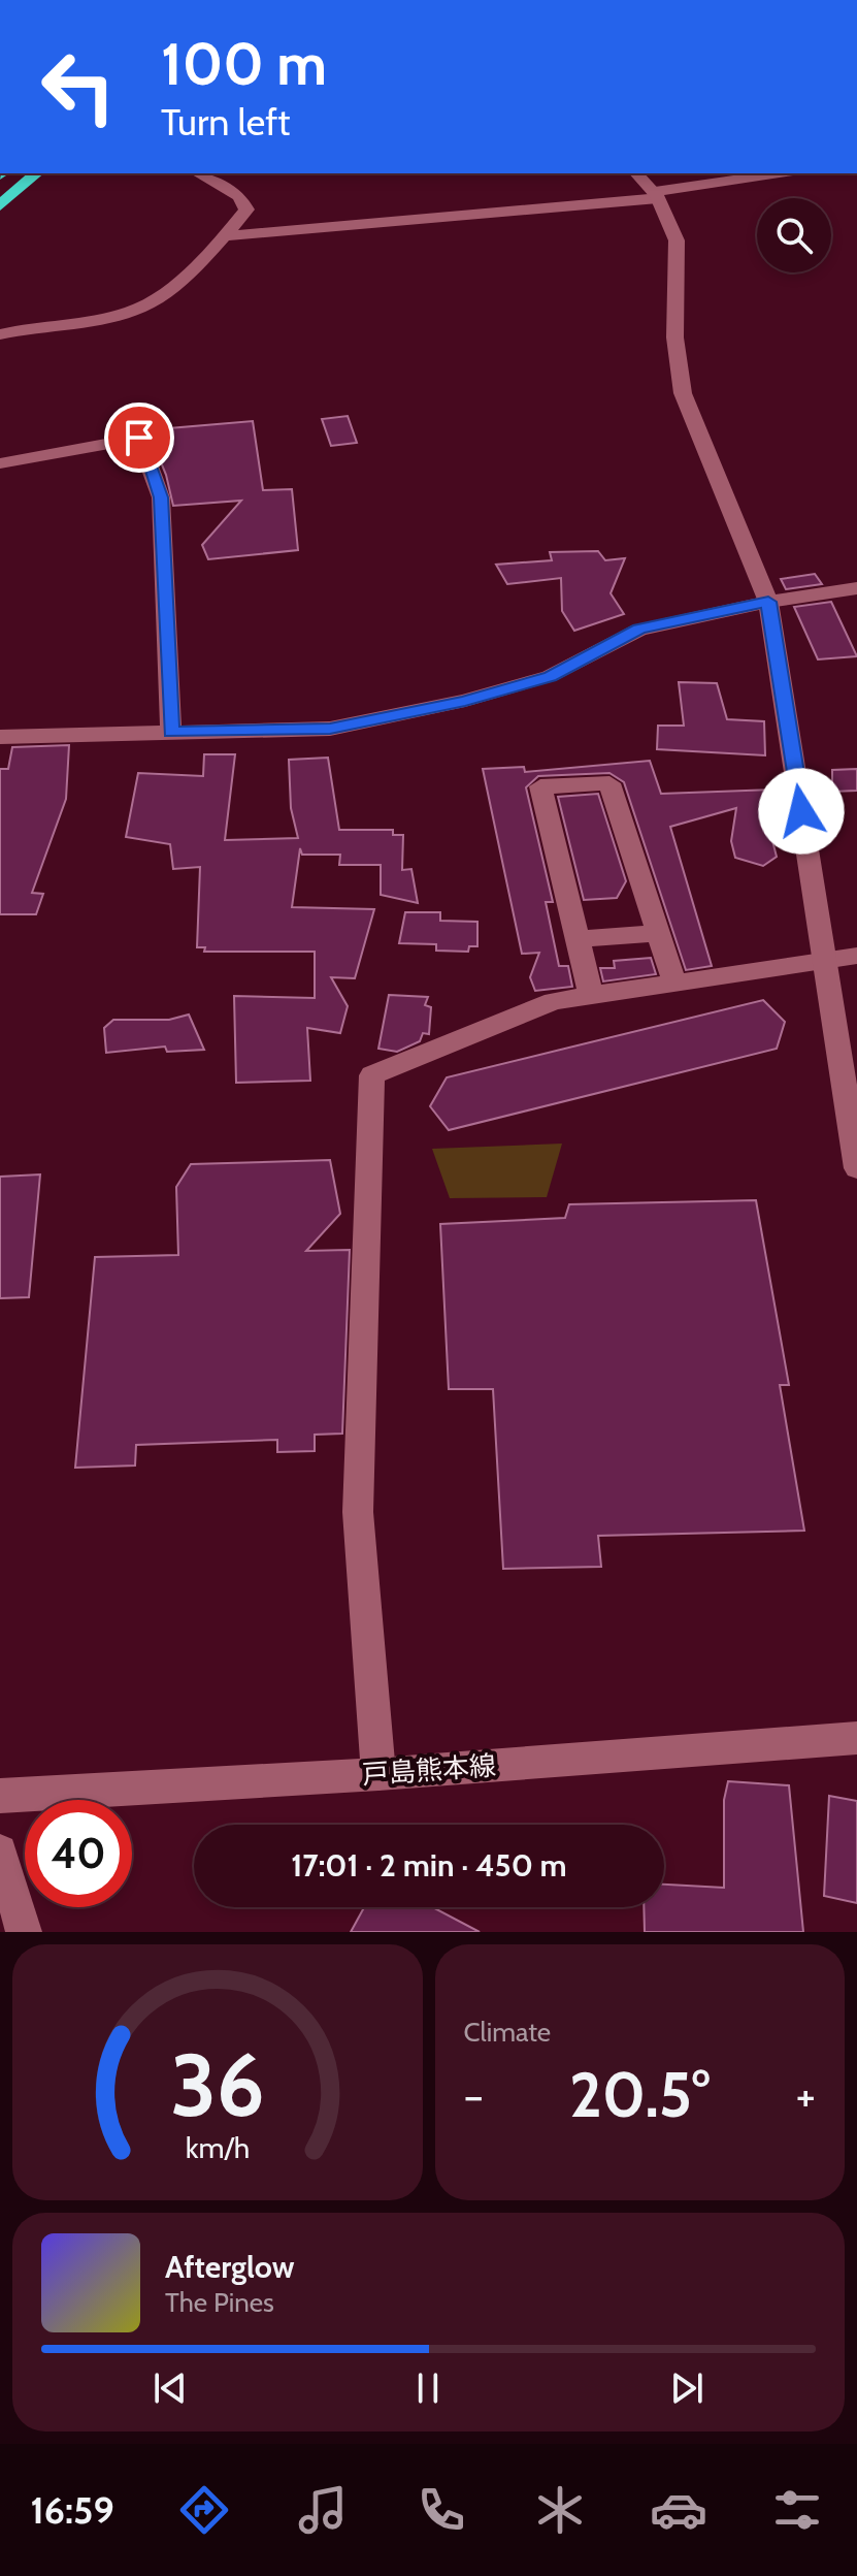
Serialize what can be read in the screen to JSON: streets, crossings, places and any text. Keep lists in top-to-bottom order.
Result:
{
  "streets": {
    "street": ["戸島熊本線"]
  },
  "page": {
    "turn": ["100 m", "Turn left"],
    "limit": "40",
    "trip": "17:01 · 2 min · 450 m",
    "tile": "Climate",
    "heat": ["−", "20.5°", "+"],
    "song": ["Afterglow", "The Pines"],
    "tabs": "16:59",
    "gauge": ["36", "km/h"]
  }
}
